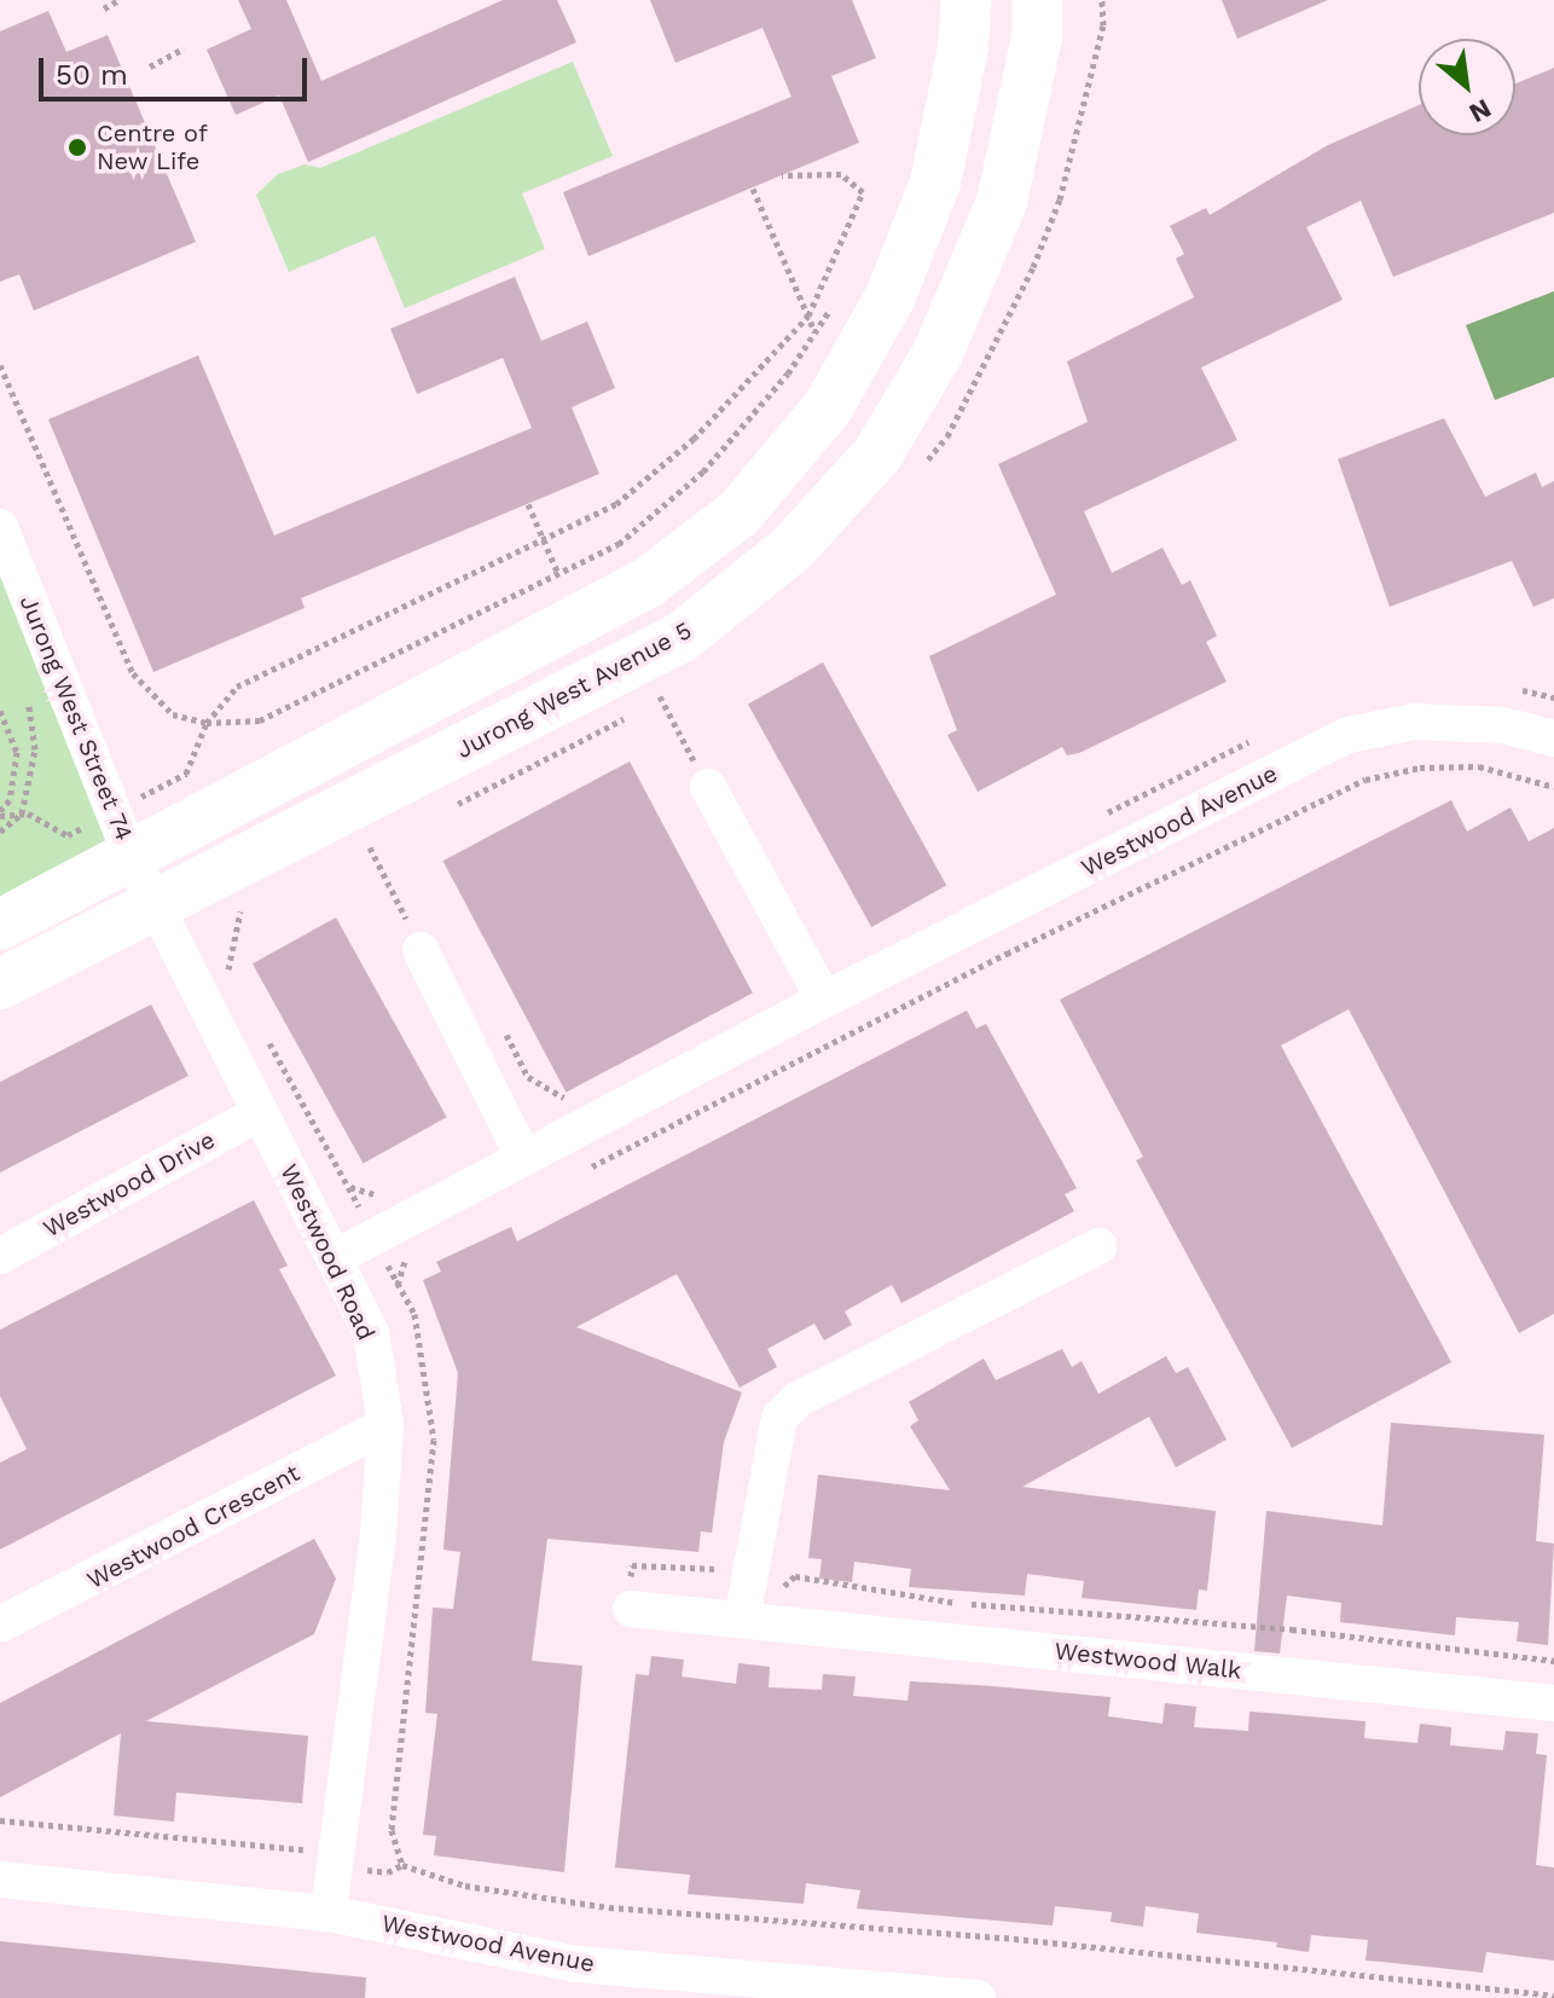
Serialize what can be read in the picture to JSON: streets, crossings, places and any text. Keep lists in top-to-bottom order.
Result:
{
  "streets": {
    "street": [
      "Jurong West Avenue 5",
      "Jurong West Street 74",
      "Westwood Avenue",
      "Westwood Drive",
      "Westwood Road",
      "Westwood Crescent",
      "Westwood Walk"
    ]
  },
  "crossings": [
    ["Jurong West Avenue 5", "Westwood Road"],
    ["Jurong West Street 74", "Westwood Road"],
    ["Westwood Avenue", "Westwood Road"],
    ["Westwood Drive", "Westwood Road"],
    ["Westwood Road", "Westwood Crescent"]
  ],
  "places": ["Centre of New Life"],
  "scale_bar": "50 m",
  "north": "bottom right"
}
